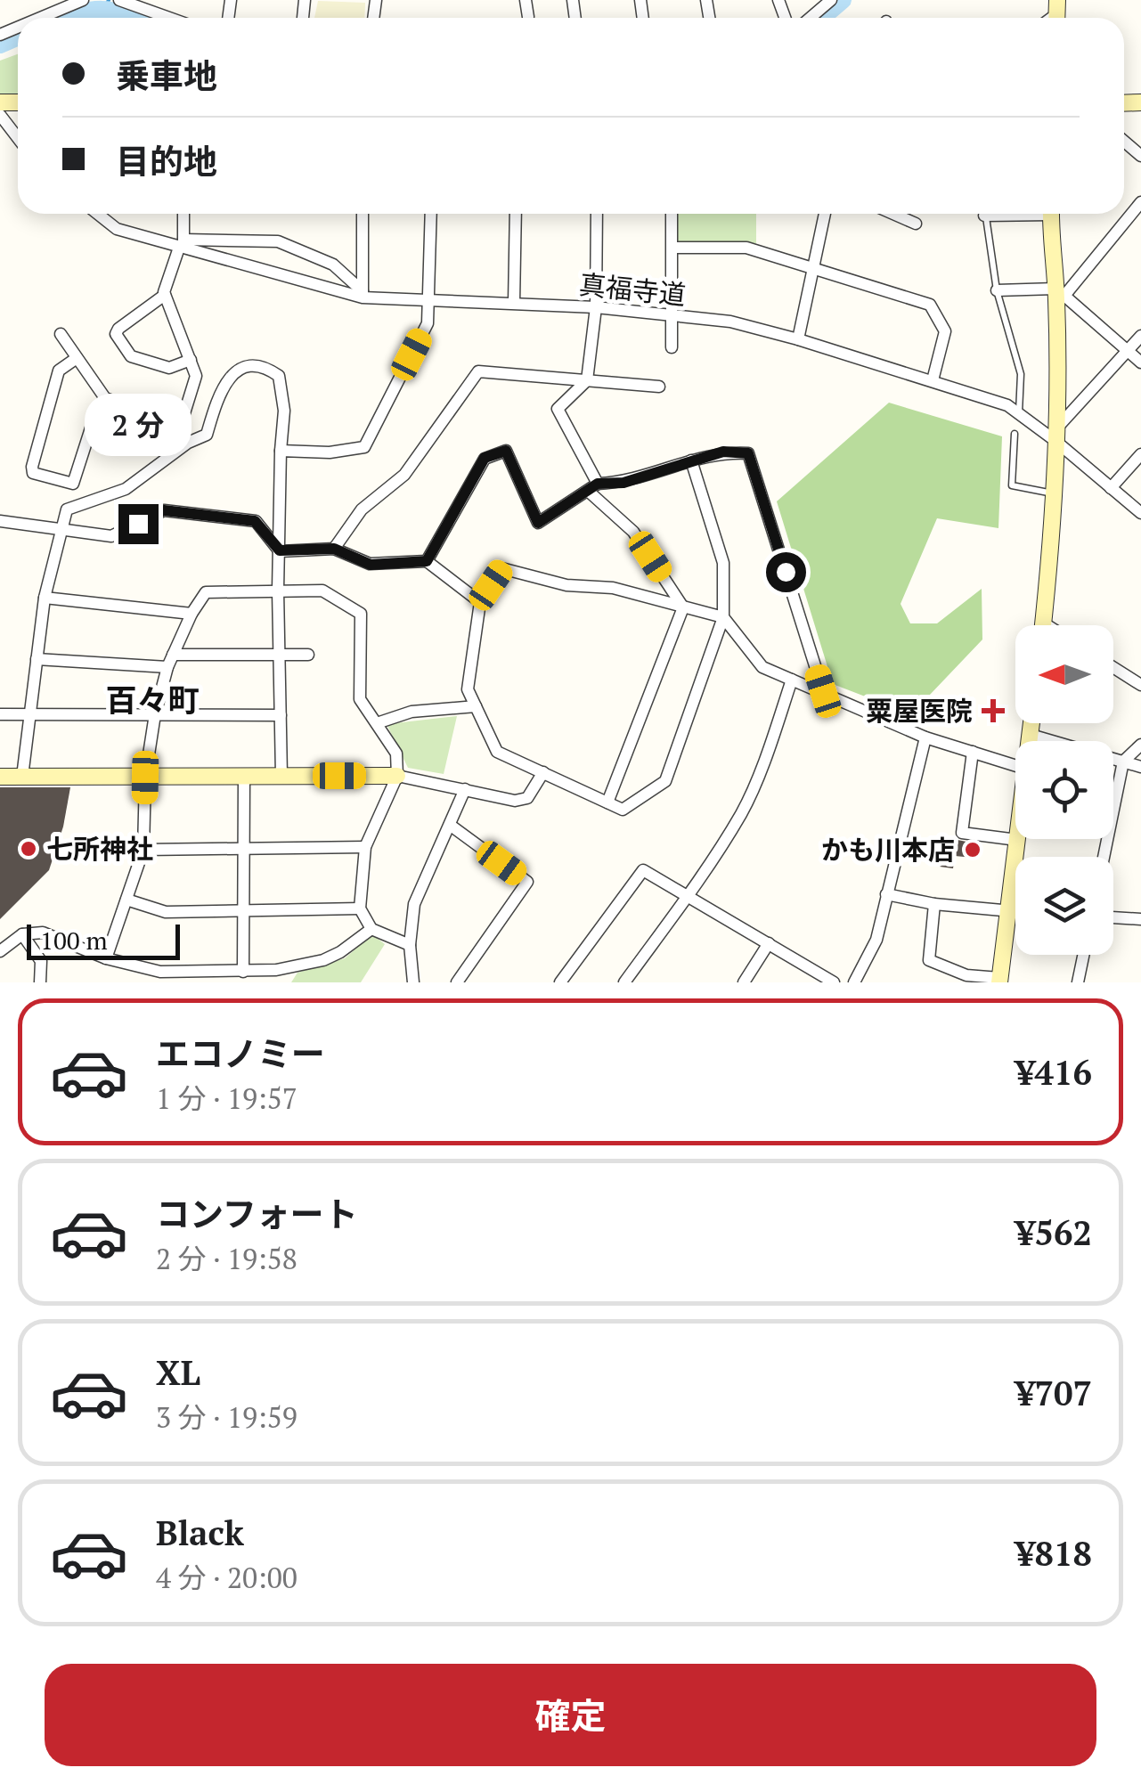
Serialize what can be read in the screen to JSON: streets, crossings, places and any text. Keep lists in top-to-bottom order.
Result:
{
  "streets": {
    "street": ["真福寺道"]
  },
  "districts": ["百々町"],
  "places": {
    "health": ["粟屋医院"],
    "other": ["七所神社", "かも川本店"]
  },
  "scale_bar": "100 m",
  "north": "left",
  "page": {
    "banner": ["乗車地", "目的地"],
    "bubble": "2 分",
    "scale": "100 m",
    "list": [
      {
        "name": "エコノミー",
        "note": "1 分 · 19:57",
        "value": "¥416"
      },
      {
        "name": "コンフォート",
        "note": "2 分 · 19:58",
        "value": "¥562"
      },
      {
        "name": "XL",
        "note": "3 分 · 19:59",
        "value": "¥707"
      },
      {
        "name": "Black",
        "note": "4 分 · 20:00",
        "value": "¥818"
      }
    ],
    "buttons": "確定"
  }
}
